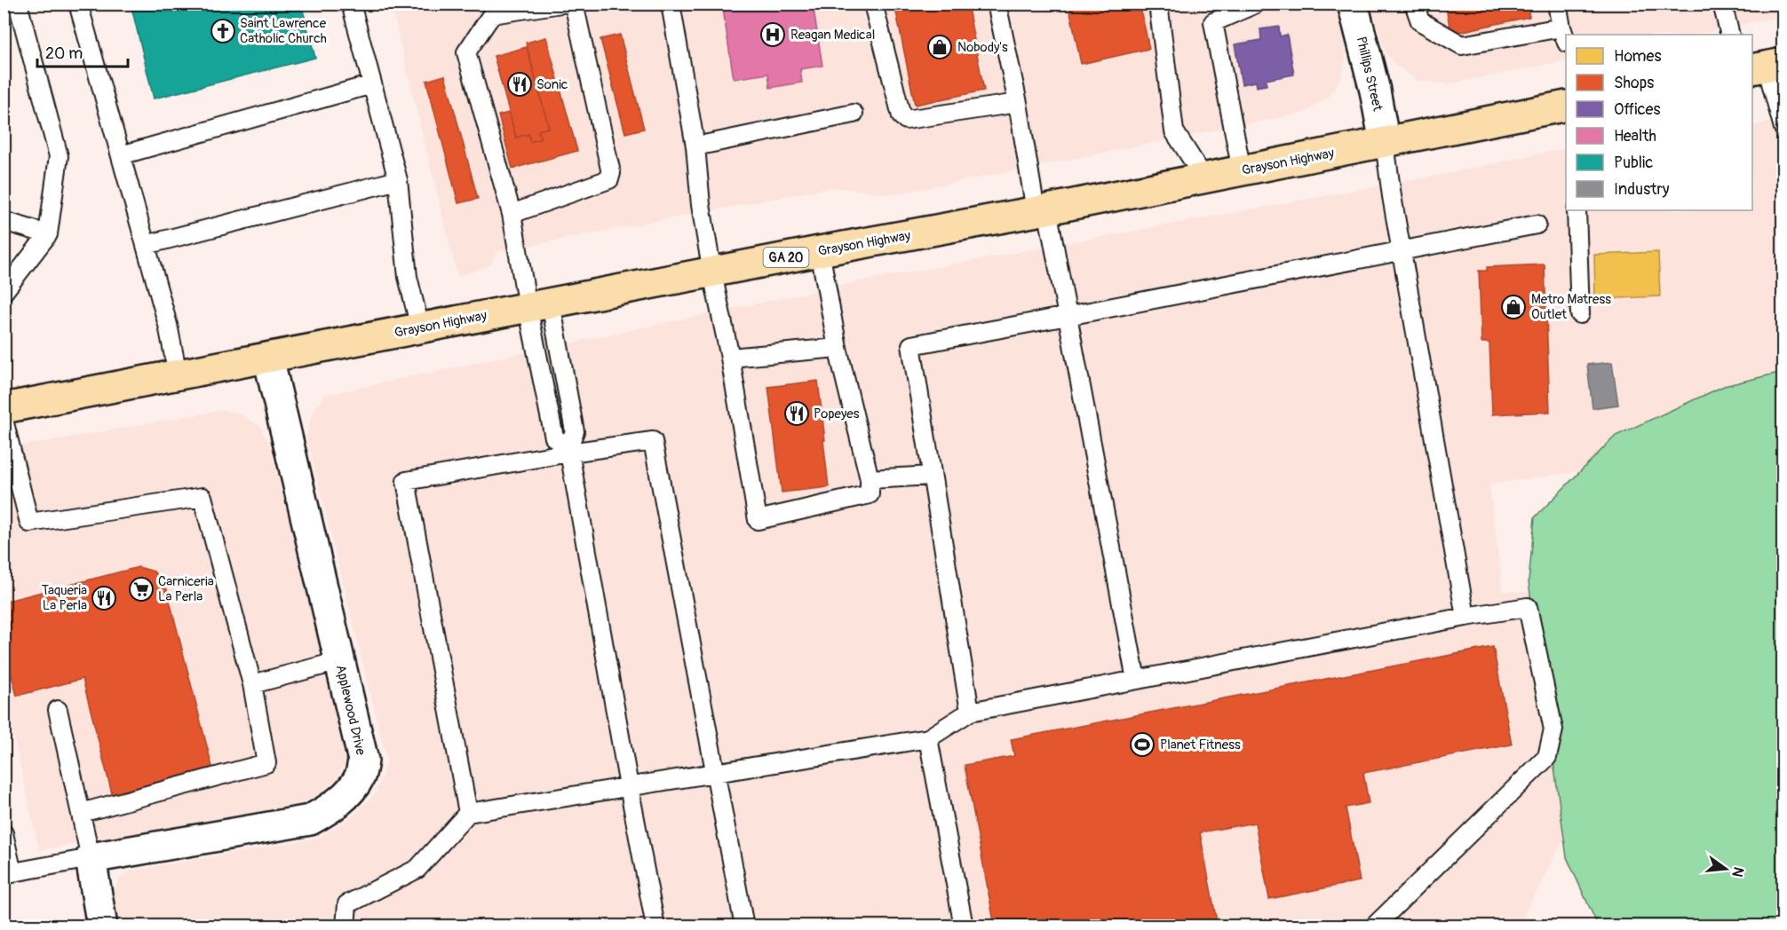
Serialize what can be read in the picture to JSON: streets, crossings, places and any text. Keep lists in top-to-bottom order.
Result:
{
  "streets": {
    "main road": ["Grayson Highway", "GA 20"],
    "street": ["Phillips Street", "Applewood Drive"]
  },
  "crossings": [
    ["Phillips Street", "Grayson Highway"],
    ["Grayson Highway", "Applewood Drive"]
  ],
  "places": {
    "church": ["Saint Lawrence Catholic Church"],
    "hospital": ["Reagan Medical"],
    "shop": ["Nobody's", "Metro Matress Outlet"],
    "restaurant": ["Sonic", "Popeyes", "Taqueria La Perla"],
    "supermarket": ["Carniceria La Perla"],
    "sports": ["Planet Fitness"]
  },
  "legend": [
    "Homes",
    "Shops",
    "Offices",
    "Health",
    "Public",
    "Industry"
  ],
  "scale_bar": "20 m",
  "north": "right"
}
